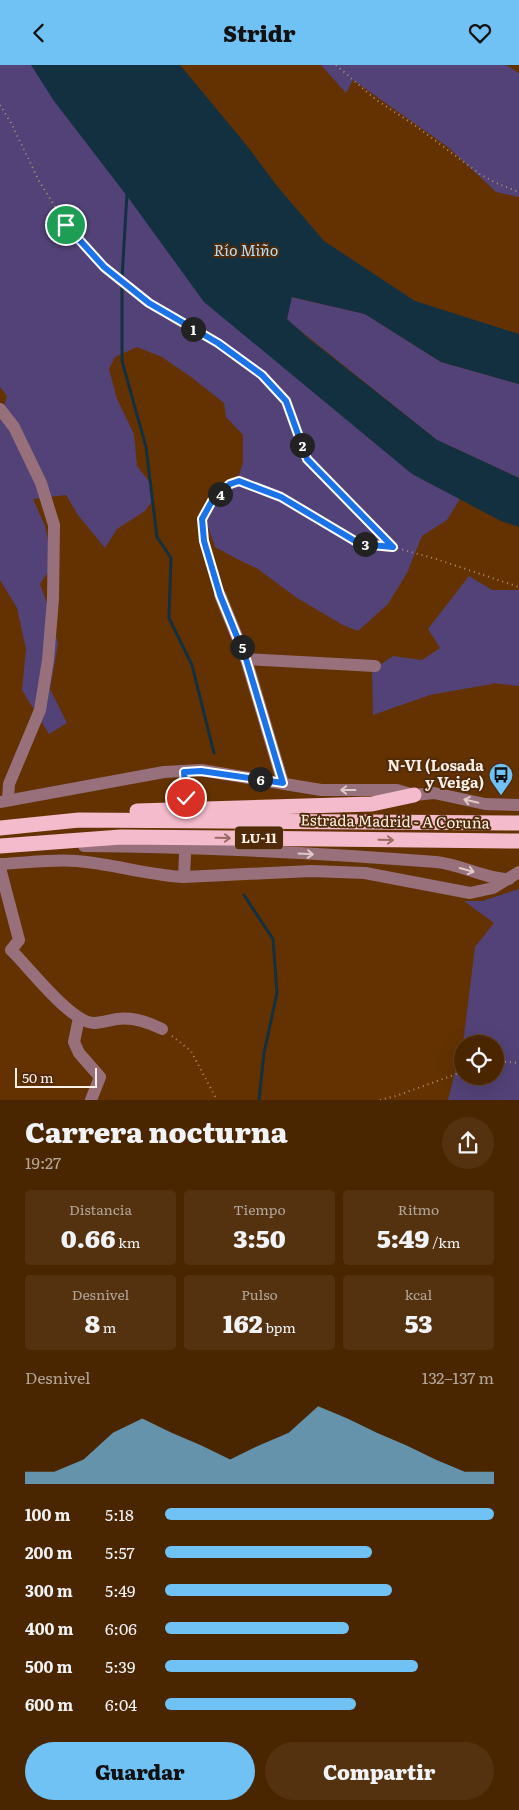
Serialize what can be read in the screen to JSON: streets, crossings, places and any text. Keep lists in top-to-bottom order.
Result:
{
  "streets": {
    "highway": ["Estrada Madrid - A Coruña", "LU-11"]
  },
  "water": ["Río Miño"],
  "places": {
    "bus stop": ["N-VI (Losada y Veiga)"]
  },
  "scale_bar": "50 m",
  "page": {
    "header": "Stridr",
    "pins": [
      "1",
      "2",
      "4",
      "3",
      "5",
      "6"
    ],
    "scale": "50 m",
    "heading": ["Carrera nocturna", "19:27"],
    "stats": [
      ["Distancia", "0.66 km"],
      ["Tiempo", "3:50"],
      ["Ritmo", "5:49 /km"],
      ["Desnivel", "8 m"],
      ["Pulso", "162 bpm"],
      ["kcal", "53"]
    ],
    "chart": ["Desnivel", "132–137 m"],
    "list": [
      {
        "name": "100 m",
        "note": "5:18"
      },
      {
        "name": "200 m",
        "note": "5:57"
      },
      {
        "name": "300 m",
        "note": "5:49"
      },
      {
        "name": "400 m",
        "note": "6:06"
      },
      {
        "name": "500 m",
        "note": "5:39"
      },
      {
        "name": "600 m",
        "note": "6:04"
      }
    ],
    "buttons": ["Guardar", "Compartir"]
  }
}
